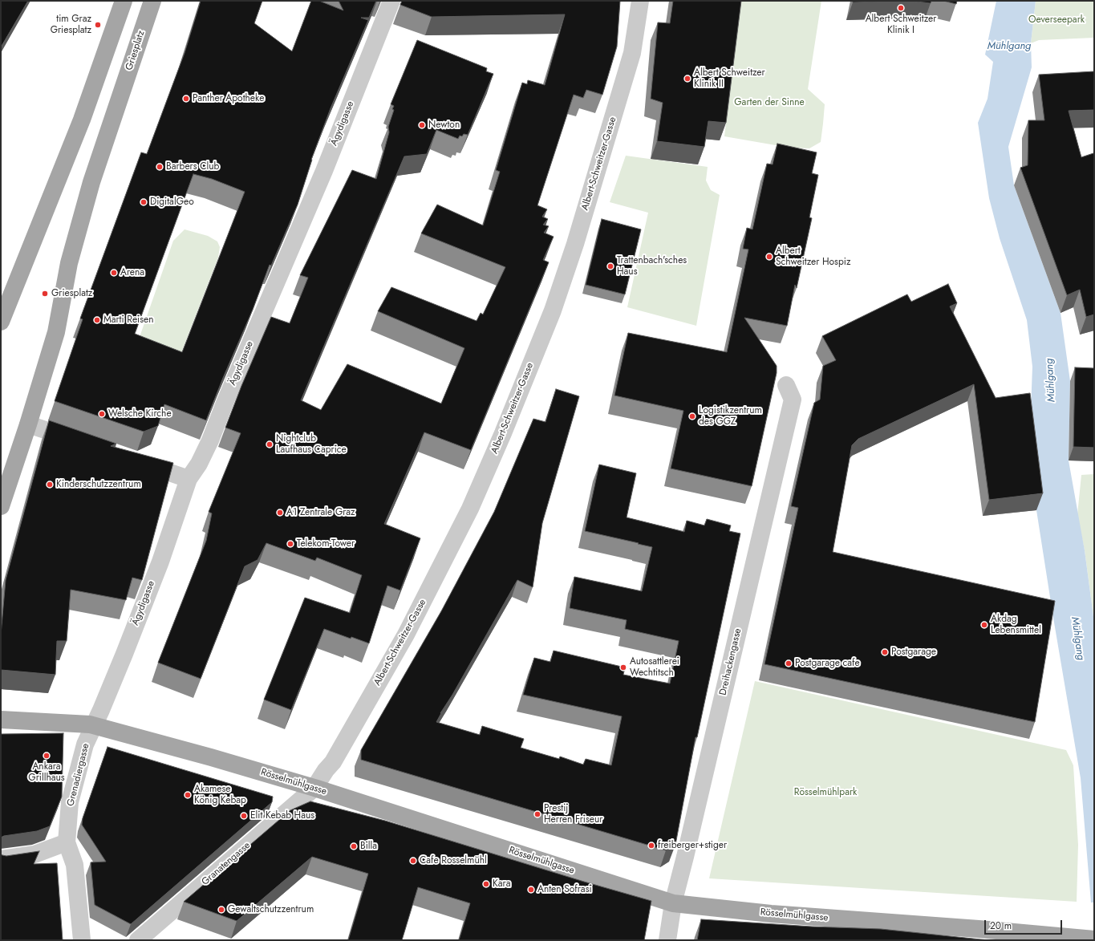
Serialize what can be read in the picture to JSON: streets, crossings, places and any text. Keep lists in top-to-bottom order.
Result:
{
  "streets": {
    "main road": ["Griesplatz", "Rösselmühlgasse"],
    "street": [
      "Ägydigasse",
      "Albert-Schweitzer-Gasse",
      "Dreihackengasse",
      "Grenadiergasse",
      "Granatengasse"
    ]
  },
  "crossings": [
    ["Ägydigasse", "Grenadiergasse"],
    ["Ägydigasse", "Rösselmühlgasse"],
    ["Albert-Schweitzer-Gasse", "Rösselmühlgasse"],
    ["Albert-Schweitzer-Gasse", "Granatengasse"],
    ["Dreihackengasse", "Rösselmühlgasse"],
    ["Grenadiergasse", "Rösselmühlgasse"],
    ["Rösselmühlgasse", "Granatengasse"]
  ],
  "water": ["Mühlgang"],
  "parks": ["Oeverseepark", "Garten der Sinne", "Rösselmühlpark"],
  "places": [
    "Albert Schweitzer Klinik I",
    "tim Graz Griesplatz",
    "Albert Schweitzer Klinik II",
    "Panther Apotheke",
    "Newton",
    "Barbers Club",
    "DigitalGeo",
    "Albert Schweitzer Hospiz",
    "Trattenbach'sches Haus",
    "Arena",
    "Griesplatz",
    "Marti Reisen",
    "Welsche Kirche",
    "Logistikzentrum des GGZ",
    "Nightclub Laufhaus Caprice",
    "Kinderschutzzentrum",
    "A1 Zentrale Graz",
    "Telekom-Tower",
    "Akdag Lebensmittel",
    "Postgarage",
    "Postgarage cafe",
    "Autosattlerei Wechtitsch",
    "Ankara Grillhaus",
    "Akamese König Kebap",
    "Prestij Herren Friseur",
    "Elit Kebab Haus",
    "freiberger+stiger",
    "Billa",
    "Cafe Rosselmühl",
    "Kara",
    "Anten Sofrasi",
    "Gewaltschutzzentrum"
  ],
  "scale_bar": "20 m"
}
